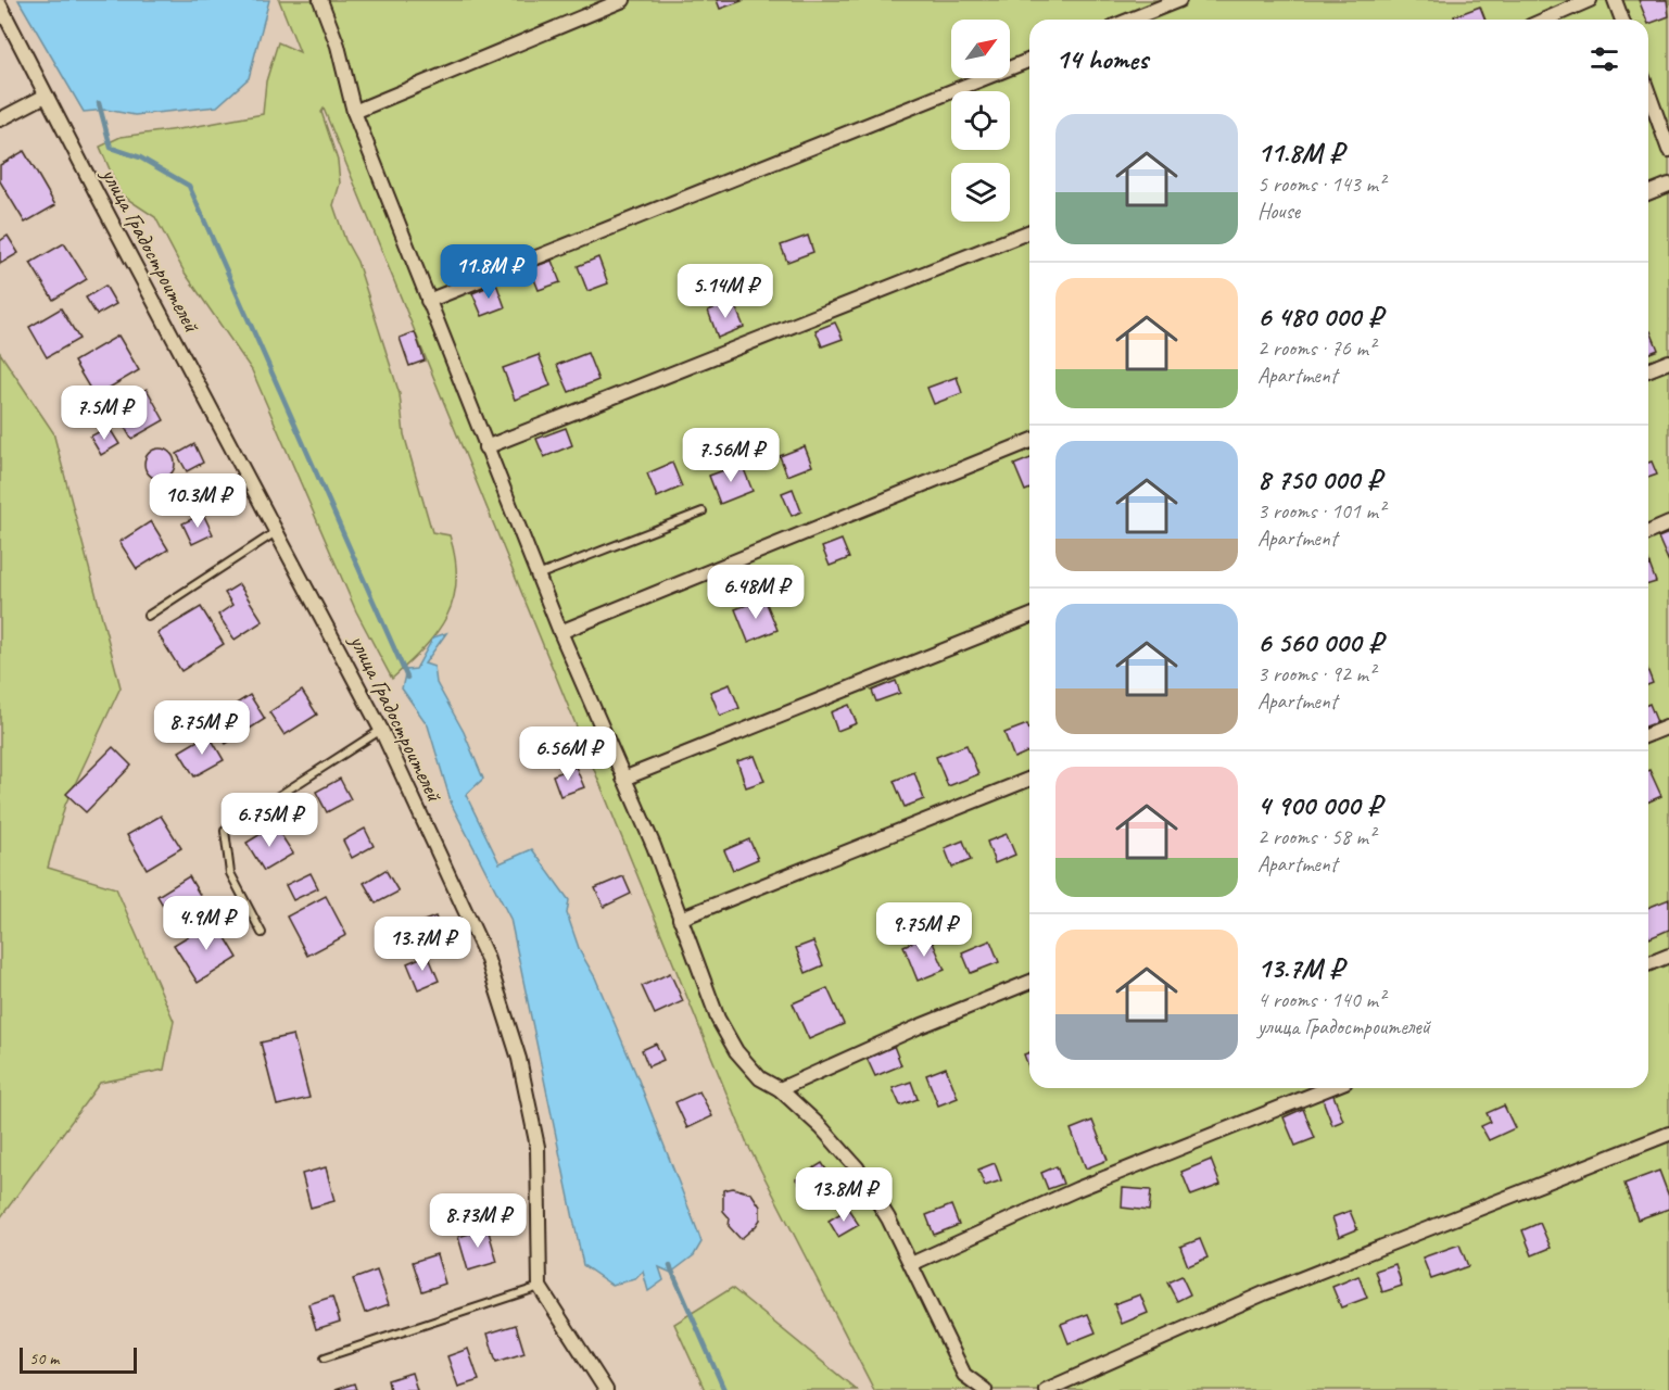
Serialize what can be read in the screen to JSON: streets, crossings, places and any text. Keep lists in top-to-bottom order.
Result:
{
  "streets": {
    "street": ["улица Градостроителей"]
  },
  "scale_bar": "50 m",
  "north": "top right",
  "page": {
    "heading": "14 homes",
    "list": [
      {
        "name": "11.8M ₽",
        "note": "5 rooms · 143 m² · House"
      },
      {
        "name": "6 480 000 ₽",
        "note": "2 rooms · 76 m² · Apartment"
      },
      {
        "name": "8 750 000 ₽",
        "note": "3 rooms · 101 m² · Apartment"
      },
      {
        "name": "6 560 000 ₽",
        "note": "3 rooms · 92 m² · Apartment"
      },
      {
        "name": "4 900 000 ₽",
        "note": "2 rooms · 58 m² · Apartment"
      },
      {
        "name": "13.7M ₽",
        "note": "4 rooms · 140 m² · улица Градостроителей"
      }
    ],
    "price": [
      "11.8M ₽",
      "5.14M ₽",
      "7.5M ₽",
      "7.56M ₽",
      "10.3M ₽",
      "6.48M ₽",
      "8.75M ₽",
      "6.56M ₽",
      "6.75M ₽",
      "4.9M ₽",
      "9.75M ₽",
      "13.7M ₽",
      "13.8M ₽",
      "8.73M ₽"
    ],
    "scale": "50 m"
  }
}
